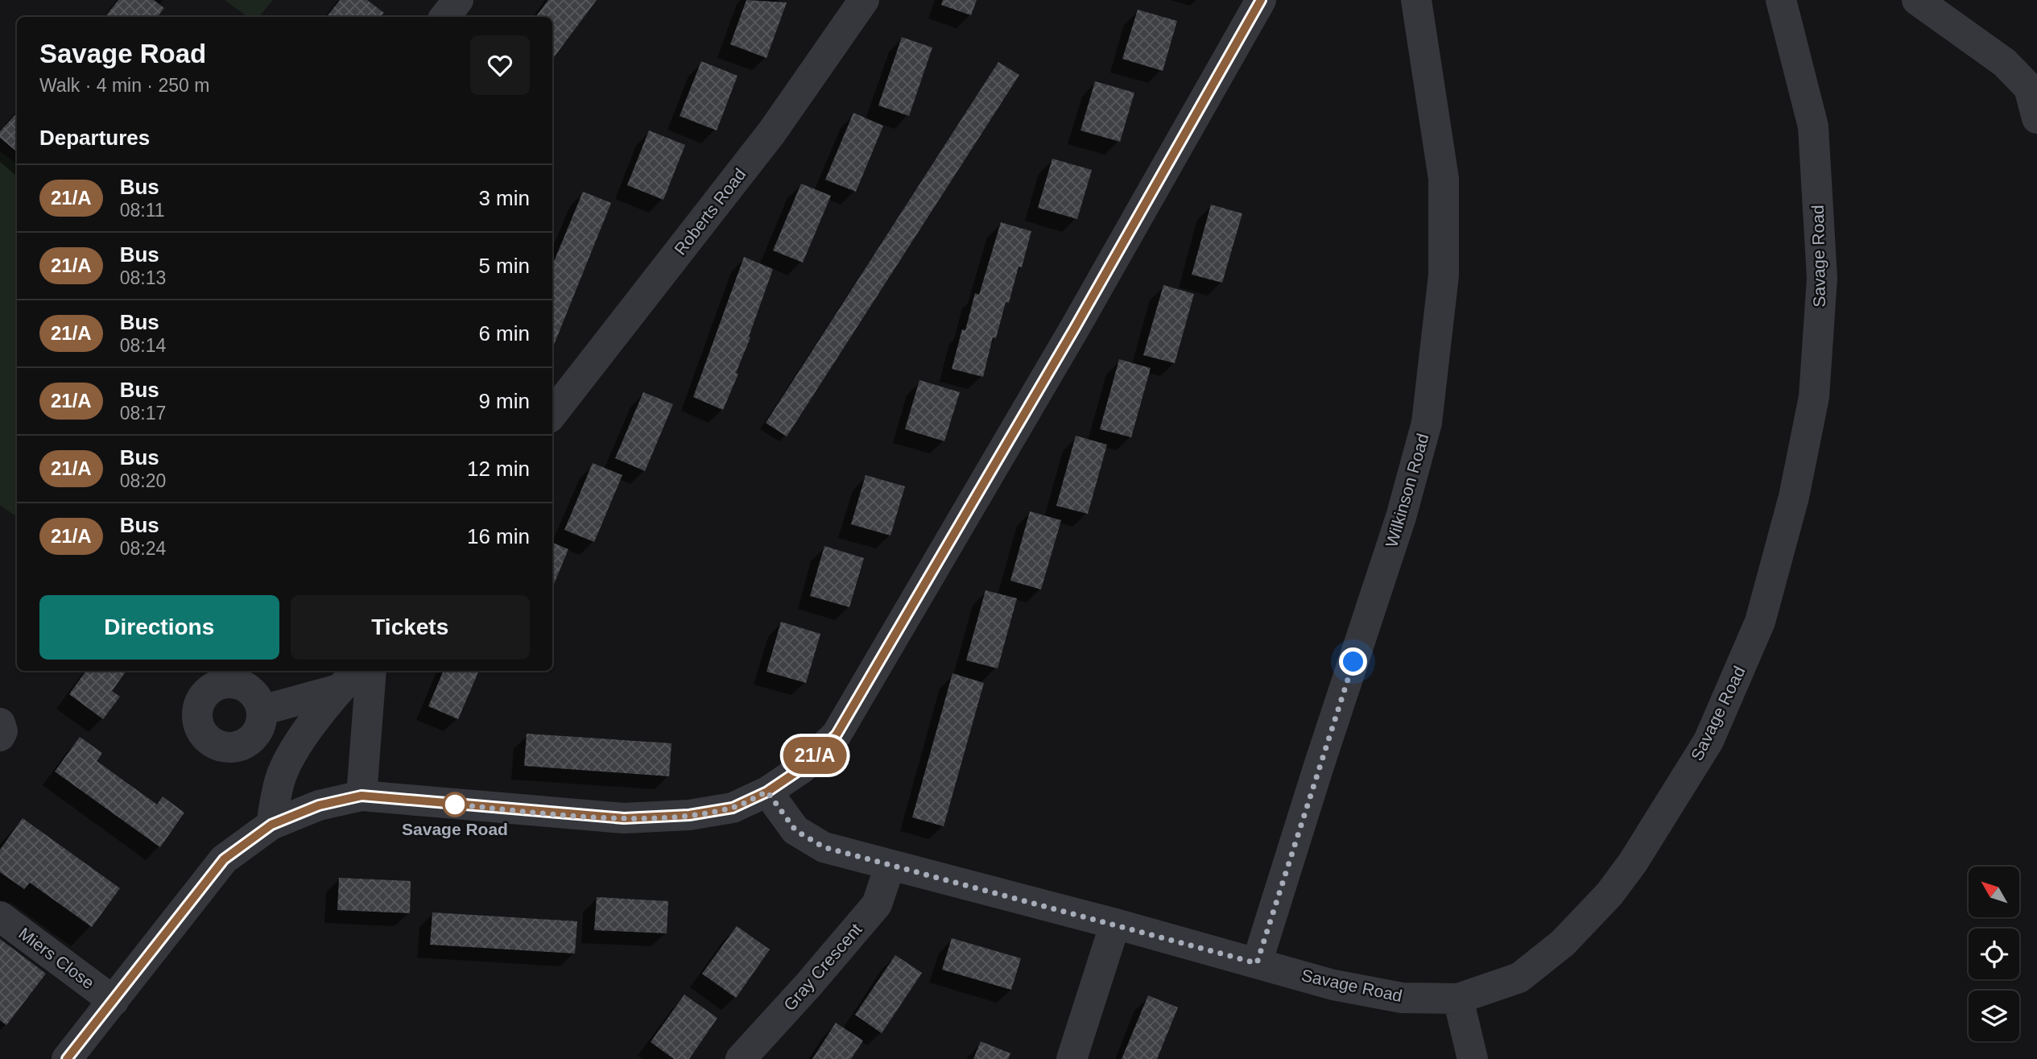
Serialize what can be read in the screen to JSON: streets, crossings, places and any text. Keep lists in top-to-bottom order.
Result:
{
  "streets": {
    "street": [
      "Roberts Road",
      "Savage Road",
      "Wilkinson Road",
      "Miers Close",
      "Gray Crescent"
    ]
  },
  "crossings": [
    ["Savage Road", "Wilkinson Road"],
    ["Savage Road", "Gray Crescent"]
  ],
  "places": ["Savage Road"],
  "lines": ["bus line 21/A"],
  "north": "top left",
  "page": {
    "on_map": "21/A",
    "heading": [
      ["Savage Road", "Walk · 4 min · 250 m"],
      "Departures"
    ],
    "list": [
      {
        "mark": "21/A",
        "name": "Bus",
        "note": "08:11",
        "value": "3 min"
      },
      {
        "mark": "21/A",
        "name": "Bus",
        "note": "08:13",
        "value": "5 min"
      },
      {
        "mark": "21/A",
        "name": "Bus",
        "note": "08:14",
        "value": "6 min"
      },
      {
        "mark": "21/A",
        "name": "Bus",
        "note": "08:17",
        "value": "9 min"
      },
      {
        "mark": "21/A",
        "name": "Bus",
        "note": "08:20",
        "value": "12 min"
      },
      {
        "mark": "21/A",
        "name": "Bus",
        "note": "08:24",
        "value": "16 min"
      }
    ],
    "buttons": ["Directions", "Tickets"]
  }
}
